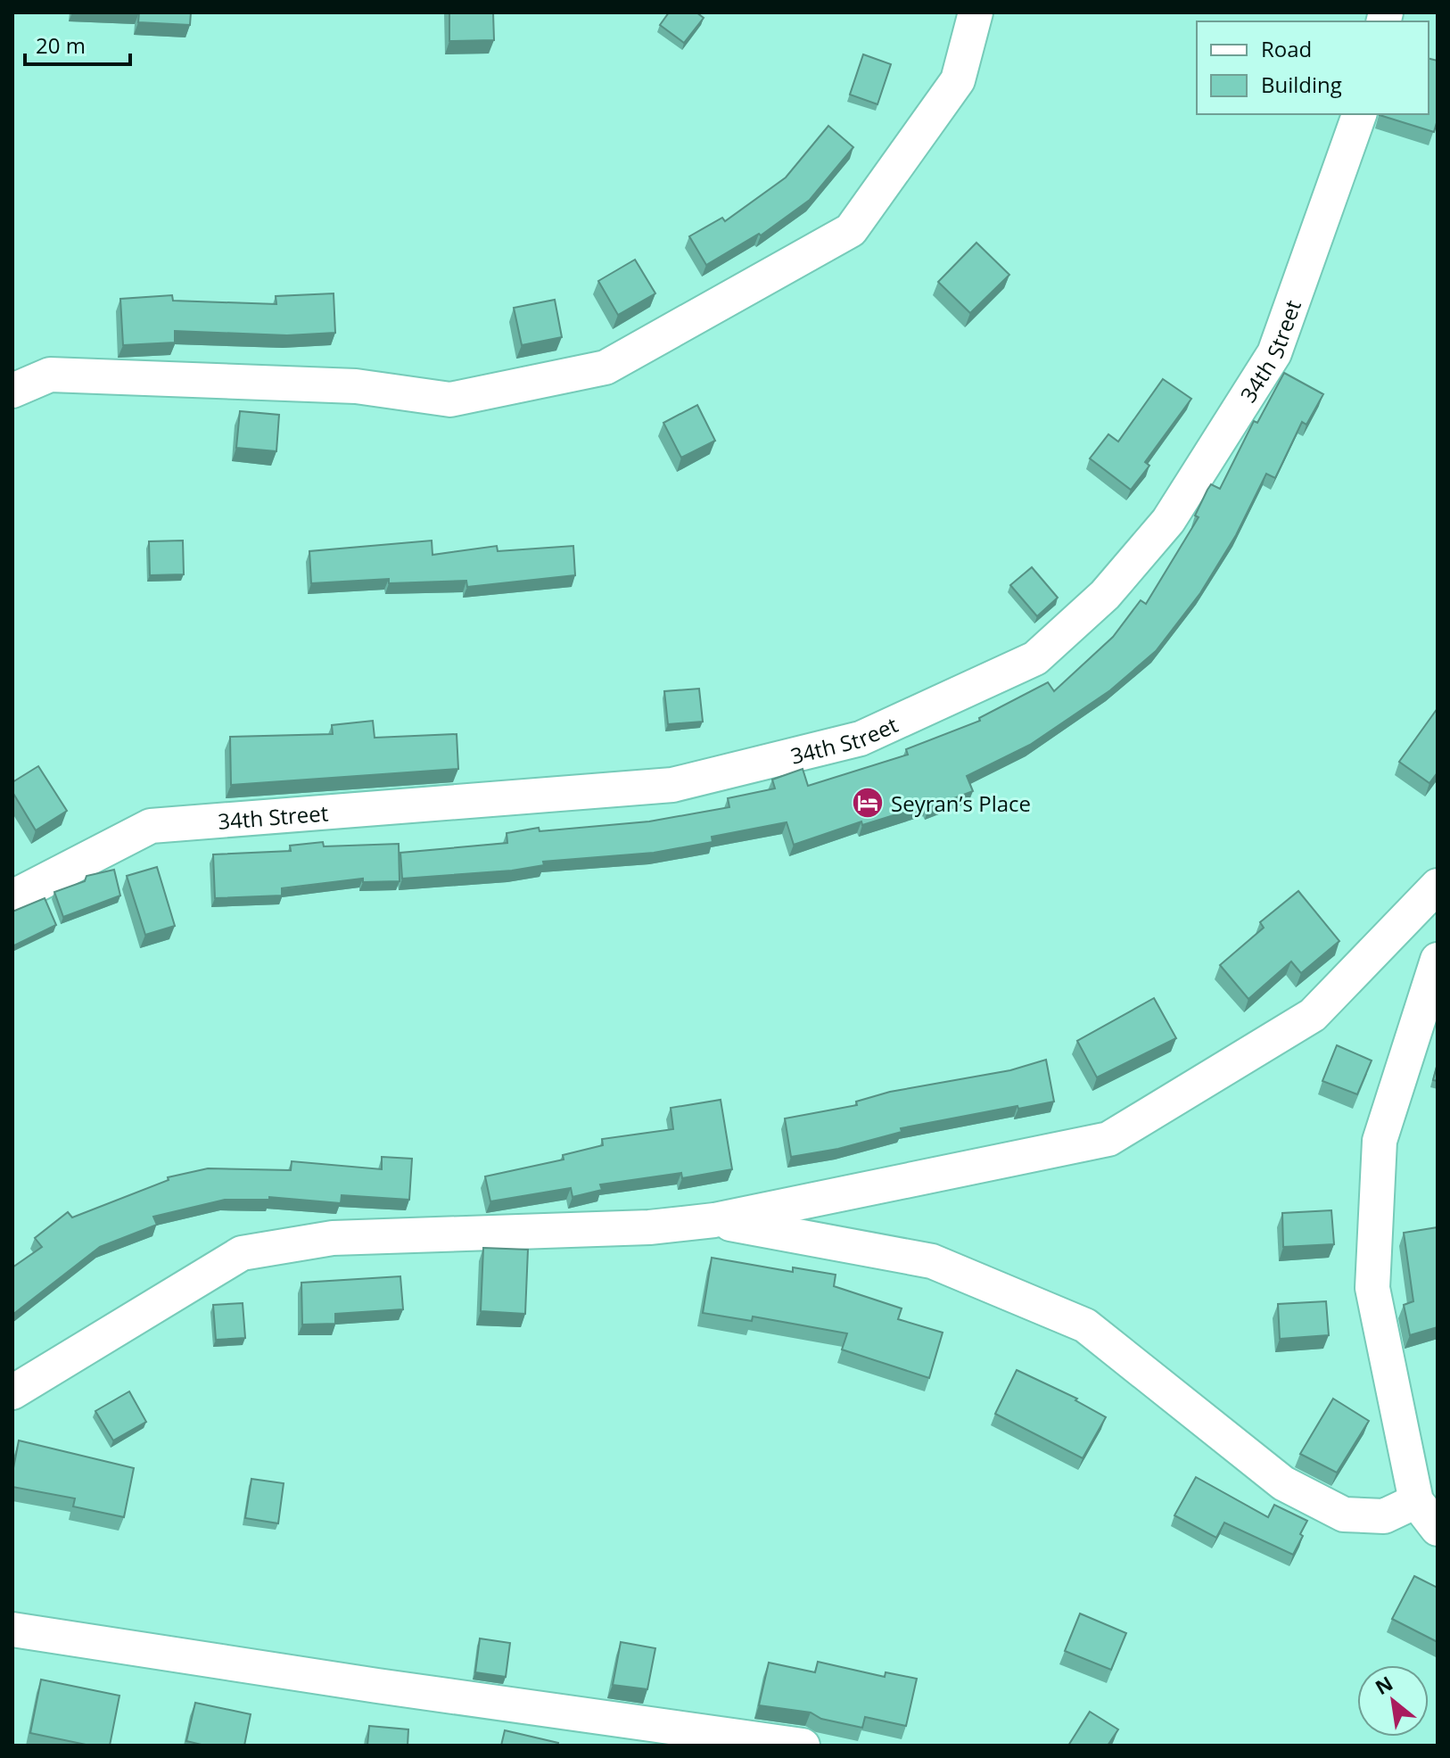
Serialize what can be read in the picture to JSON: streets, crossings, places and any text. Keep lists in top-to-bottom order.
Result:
{
  "streets": {
    "street": ["34th Street"]
  },
  "places": {
    "hotel": ["Seyran’s Place"]
  },
  "legend": ["Road", "Building"],
  "scale_bar": "20 m",
  "north": "top left"
}
